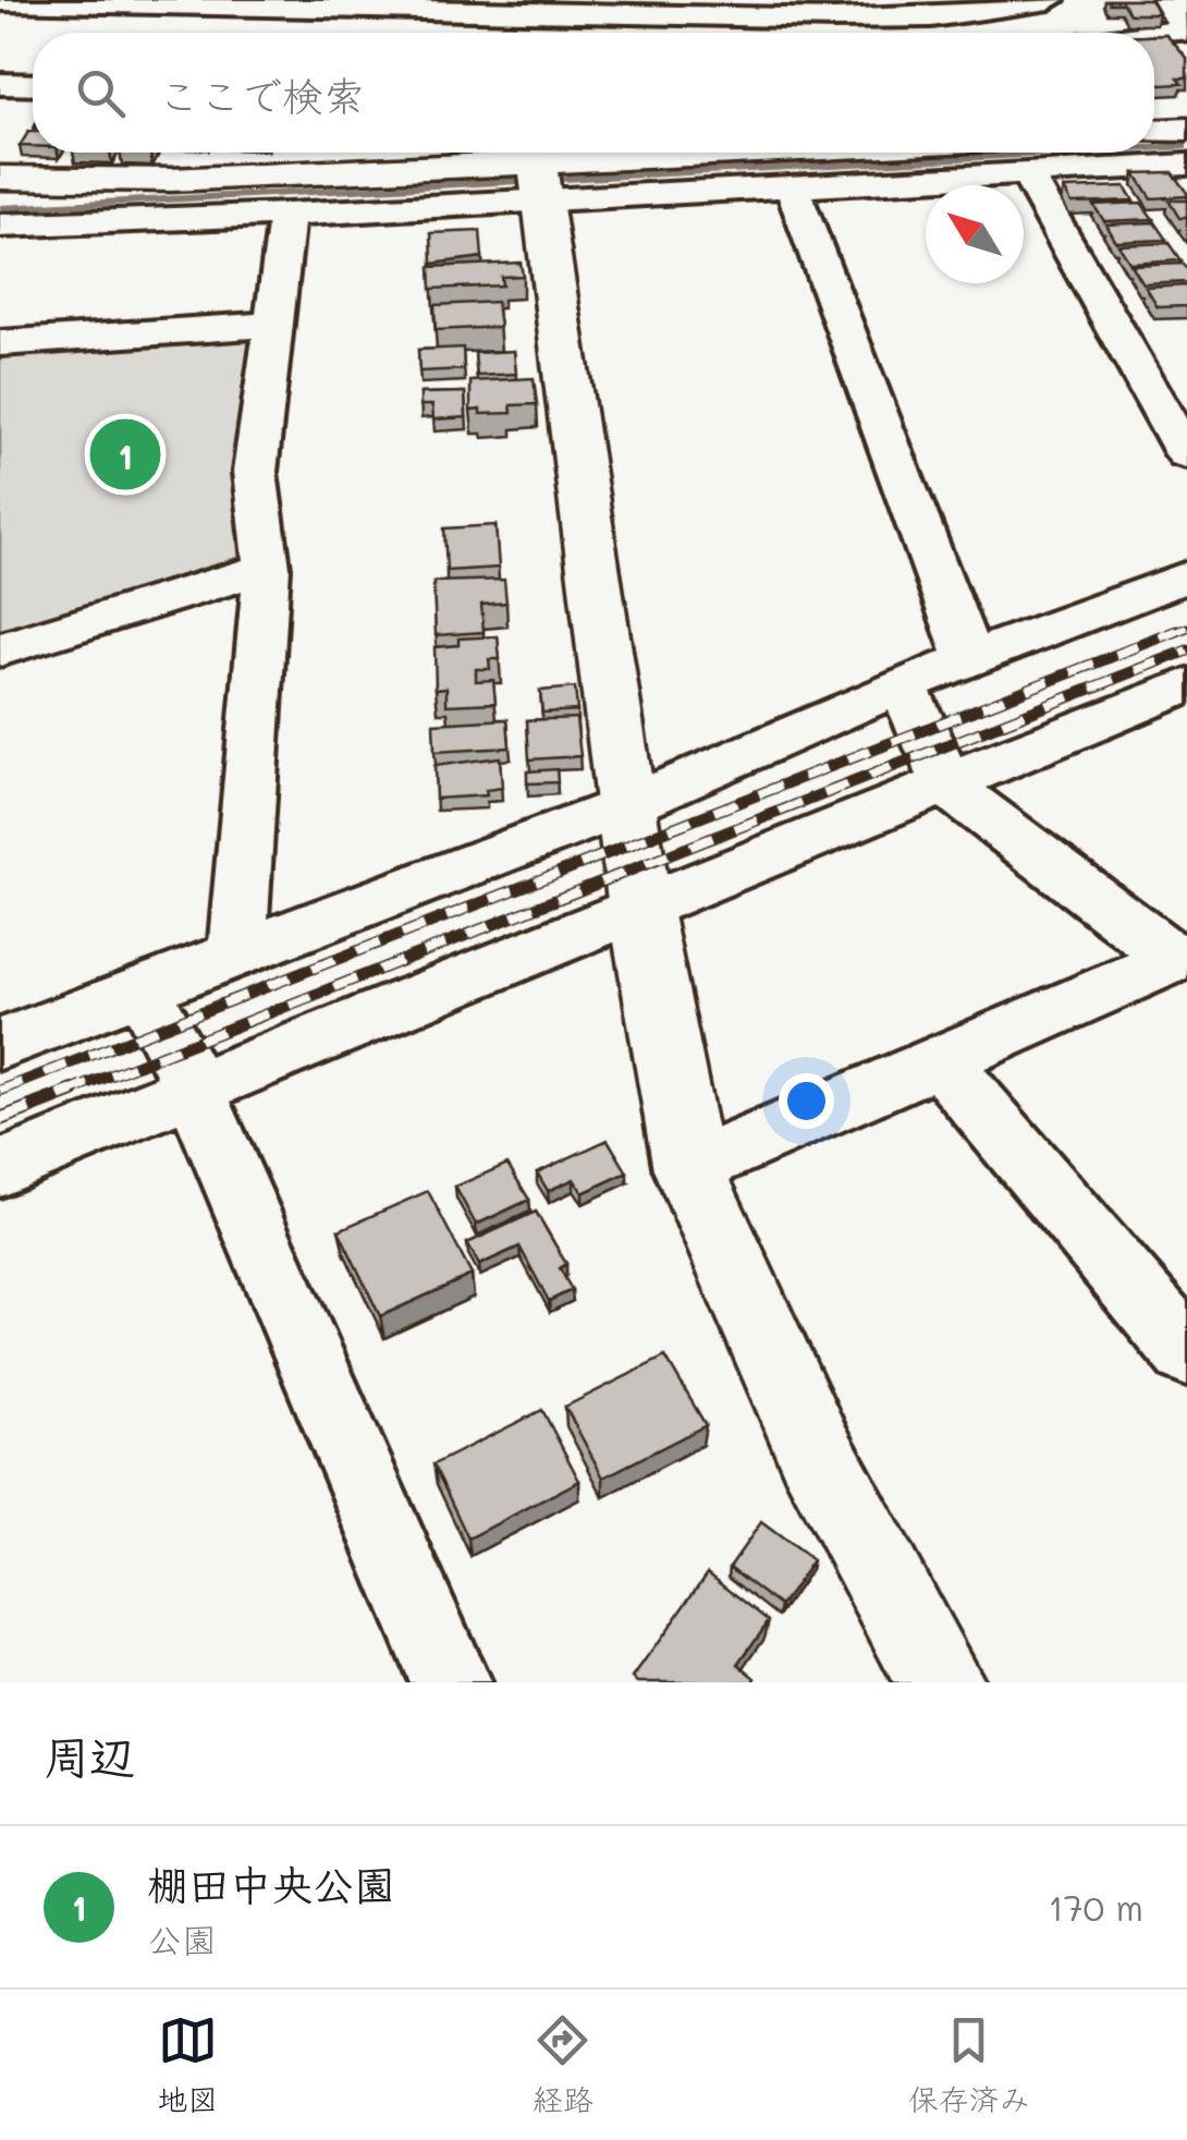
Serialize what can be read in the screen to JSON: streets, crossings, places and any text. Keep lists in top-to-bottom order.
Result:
{
  "north": "top left",
  "page": {
    "search": "ここで検索",
    "pins": "1",
    "heading": "周辺",
    "list": [
      {
        "mark": "1",
        "name": "棚田中央公園",
        "note": "公園",
        "value": "170 m"
      }
    ],
    "nav": ["地図", "経路", "保存済み"]
  }
}
